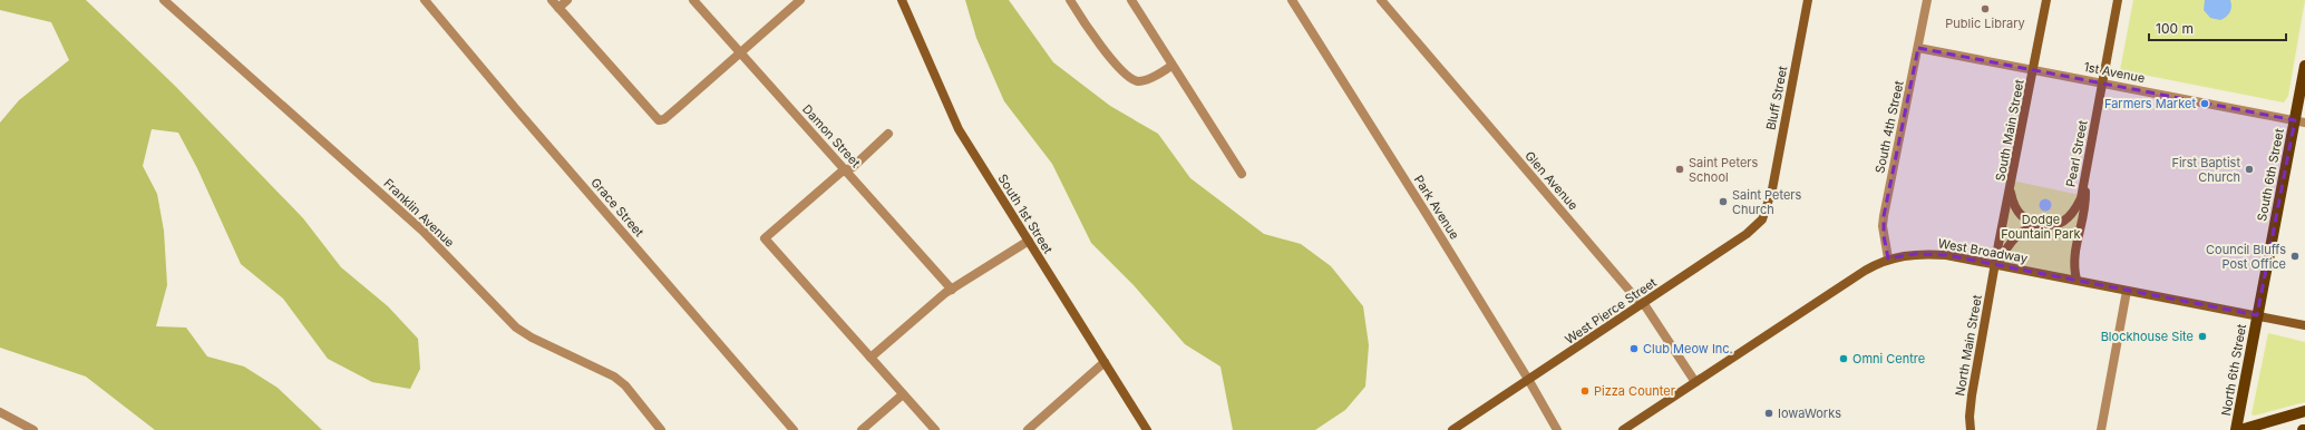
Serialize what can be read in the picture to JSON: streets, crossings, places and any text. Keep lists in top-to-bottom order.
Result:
{
  "streets": {
    "main road": [
      "Bluff Street",
      "South Main Street",
      "Pearl Street",
      "South 6th Street",
      "South 1st Street",
      "West Broadway",
      "West Pierce Street",
      "North Main Street",
      "North 6th Street"
    ],
    "street": [
      "1st Avenue",
      "South 4th Street",
      "Damon Street",
      "Glen Avenue",
      "Grace Street",
      "Park Avenue",
      "Franklin Avenue"
    ]
  },
  "crossings": [
    ["1st Avenue", "South 4th Street"],
    ["1st Avenue", "South Main Street"],
    ["1st Avenue", "Pearl Street"],
    ["1st Avenue", "South 6th Street"],
    ["Bluff Street", "West Pierce Street"],
    ["South 4th Street", "West Broadway"],
    ["South Main Street", "Pearl Street"],
    ["South Main Street", "West Broadway"],
    ["South Main Street", "North Main Street"],
    ["Pearl Street", "West Broadway"],
    ["Pearl Street", "North Main Street"],
    ["South 6th Street", "West Broadway"],
    ["South 6th Street", "North 6th Street"],
    ["Glen Avenue", "West Broadway"],
    ["Glen Avenue", "West Pierce Street"],
    ["Park Avenue", "West Pierce Street"],
    ["West Broadway", "North Main Street"],
    ["West Broadway", "North 6th Street"]
  ],
  "parks": ["Dodge Fountain Park"],
  "places": [
    "Public Library",
    "Farmers Market",
    "Saint Peters School",
    "First Baptist Church",
    "Saint Peters Church",
    "Council Bluffs Post Office",
    "Blockhouse Site",
    "Club Meow Inc.",
    "Omni Centre",
    "Pizza Counter",
    "IowaWorks"
  ],
  "scale_bar": "100 m"
}
